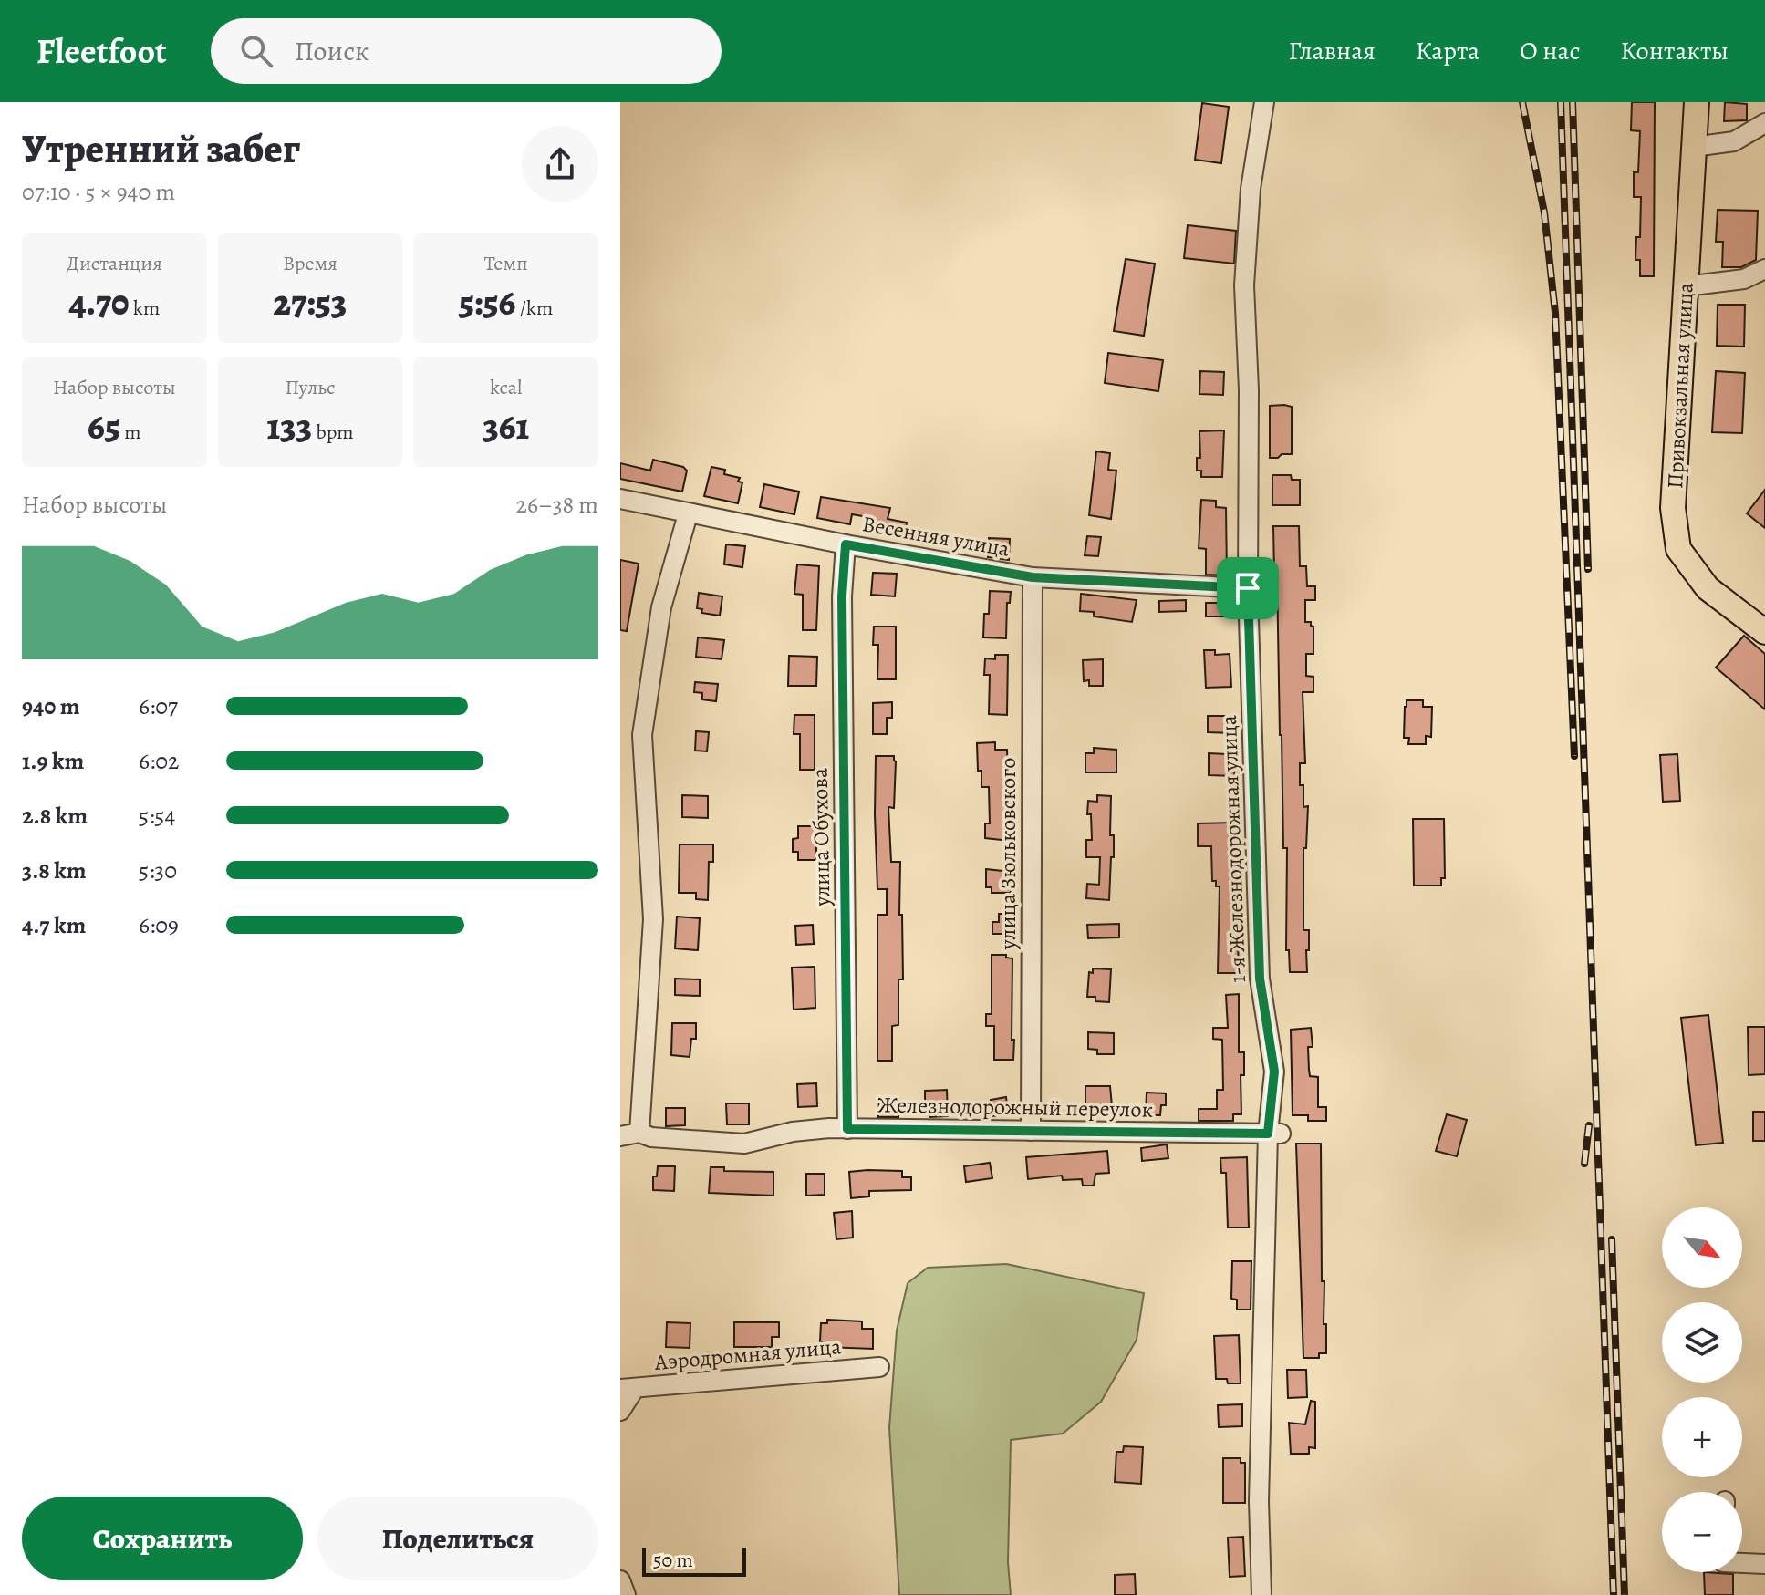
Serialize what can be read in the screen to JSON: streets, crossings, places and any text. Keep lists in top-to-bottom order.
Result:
{
  "streets": {
    "main road": ["Привокзальная улица"],
    "street": [
      "Весенняя улица",
      "улица Обухова",
      "1-я Железнодорожная улица",
      "улица Зюльковского",
      "Железнодорожный переулок",
      "Аэродромная улица"
    ]
  },
  "crossings": [
    ["Весенняя улица", "улица Обухова"],
    ["Весенняя улица", "1-я Железнодорожная улица"],
    ["Весенняя улица", "улица Зюльковского"],
    ["улица Обухова", "Железнодорожный переулок"],
    ["1-я Железнодорожная улица", "Железнодорожный переулок"],
    ["улица Зюльковского", "Железнодорожный переулок"]
  ],
  "scale_bar": "50 m",
  "north": "bottom right",
  "page": {
    "header": "Fleetfoot",
    "search": "Поиск",
    "nav": [
      "Главная",
      "Карта",
      "О нас",
      "Контакты"
    ],
    "heading": ["Утренний забег", "07:10 · 5 × 940 m"],
    "stats": [
      ["Дистанция", "4.70 km"],
      ["Время", "27:53"],
      ["Темп", "5:56 /km"],
      ["Набор высоты", "65 m"],
      ["Пульс", "133 bpm"],
      ["kcal", "361"]
    ],
    "chart": ["Набор высоты", "26–38 m"],
    "list": [
      {
        "name": "940 m",
        "note": "6:07"
      },
      {
        "name": "1.9 km",
        "note": "6:02"
      },
      {
        "name": "2.8 km",
        "note": "5:54"
      },
      {
        "name": "3.8 km",
        "note": "5:30"
      },
      {
        "name": "4.7 km",
        "note": "6:09"
      }
    ],
    "map_buttons": ["+", "−"],
    "buttons": ["Сохранить", "Поделиться"],
    "scale": "50 m"
  }
}
